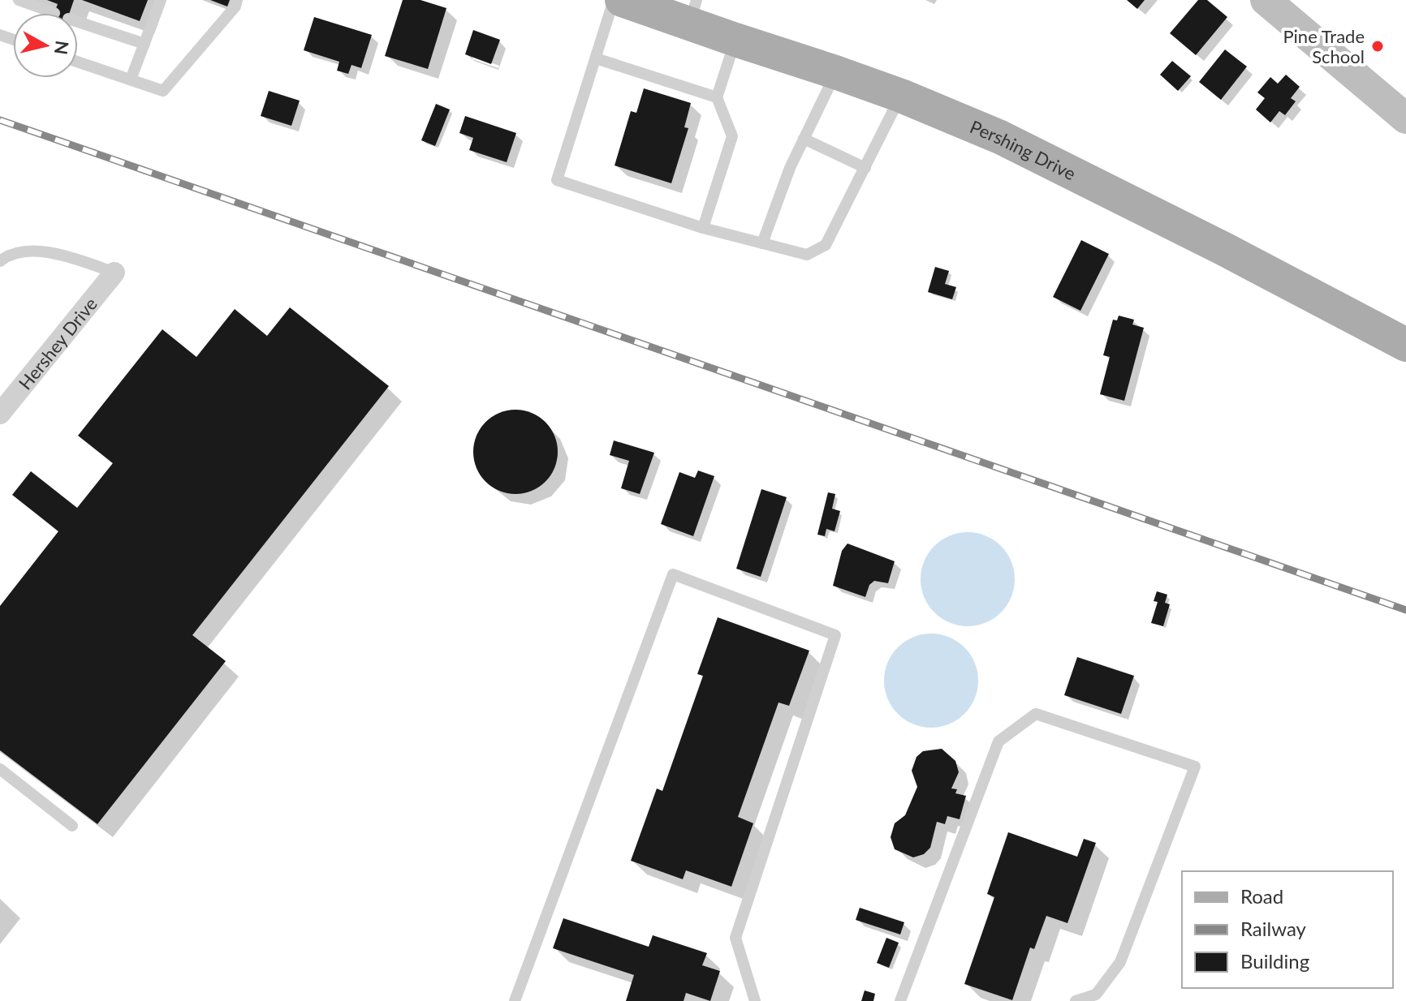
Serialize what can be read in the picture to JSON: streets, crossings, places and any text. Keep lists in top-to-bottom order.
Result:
{
  "streets": {
    "main road": ["Pershing Drive"],
    "street": ["Hershey Drive"]
  },
  "places": ["Pine Trade School"],
  "legend": ["Road", "Railway", "Building"],
  "north": "right"
}
